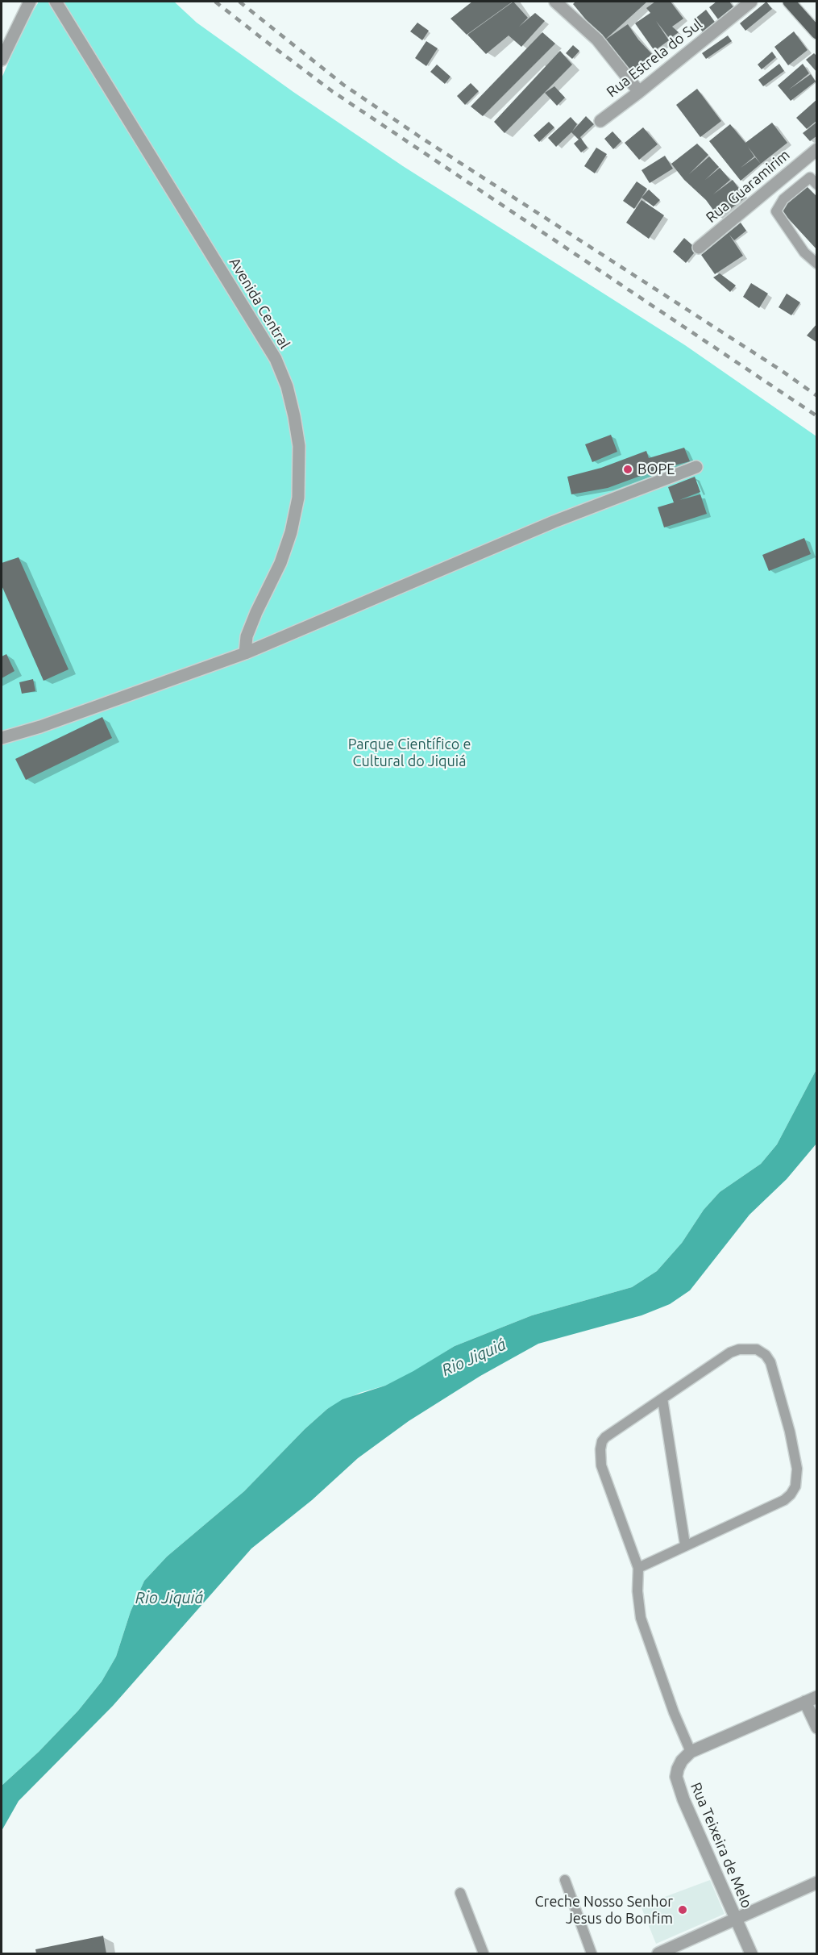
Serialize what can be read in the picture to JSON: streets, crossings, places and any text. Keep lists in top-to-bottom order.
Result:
{
  "streets": {
    "street": [
      "Rua Estrela do Sul",
      "Rua Guaramirim",
      "Avenida Central",
      "Rua Teixeira de Melo"
    ]
  },
  "water": ["Rio Jiquiá"],
  "parks": ["Parque Científico e Cultural do Jiquiá"],
  "places": ["BOPE", "Creche Nosso Senhor Jesus do Bonfim"]
}
